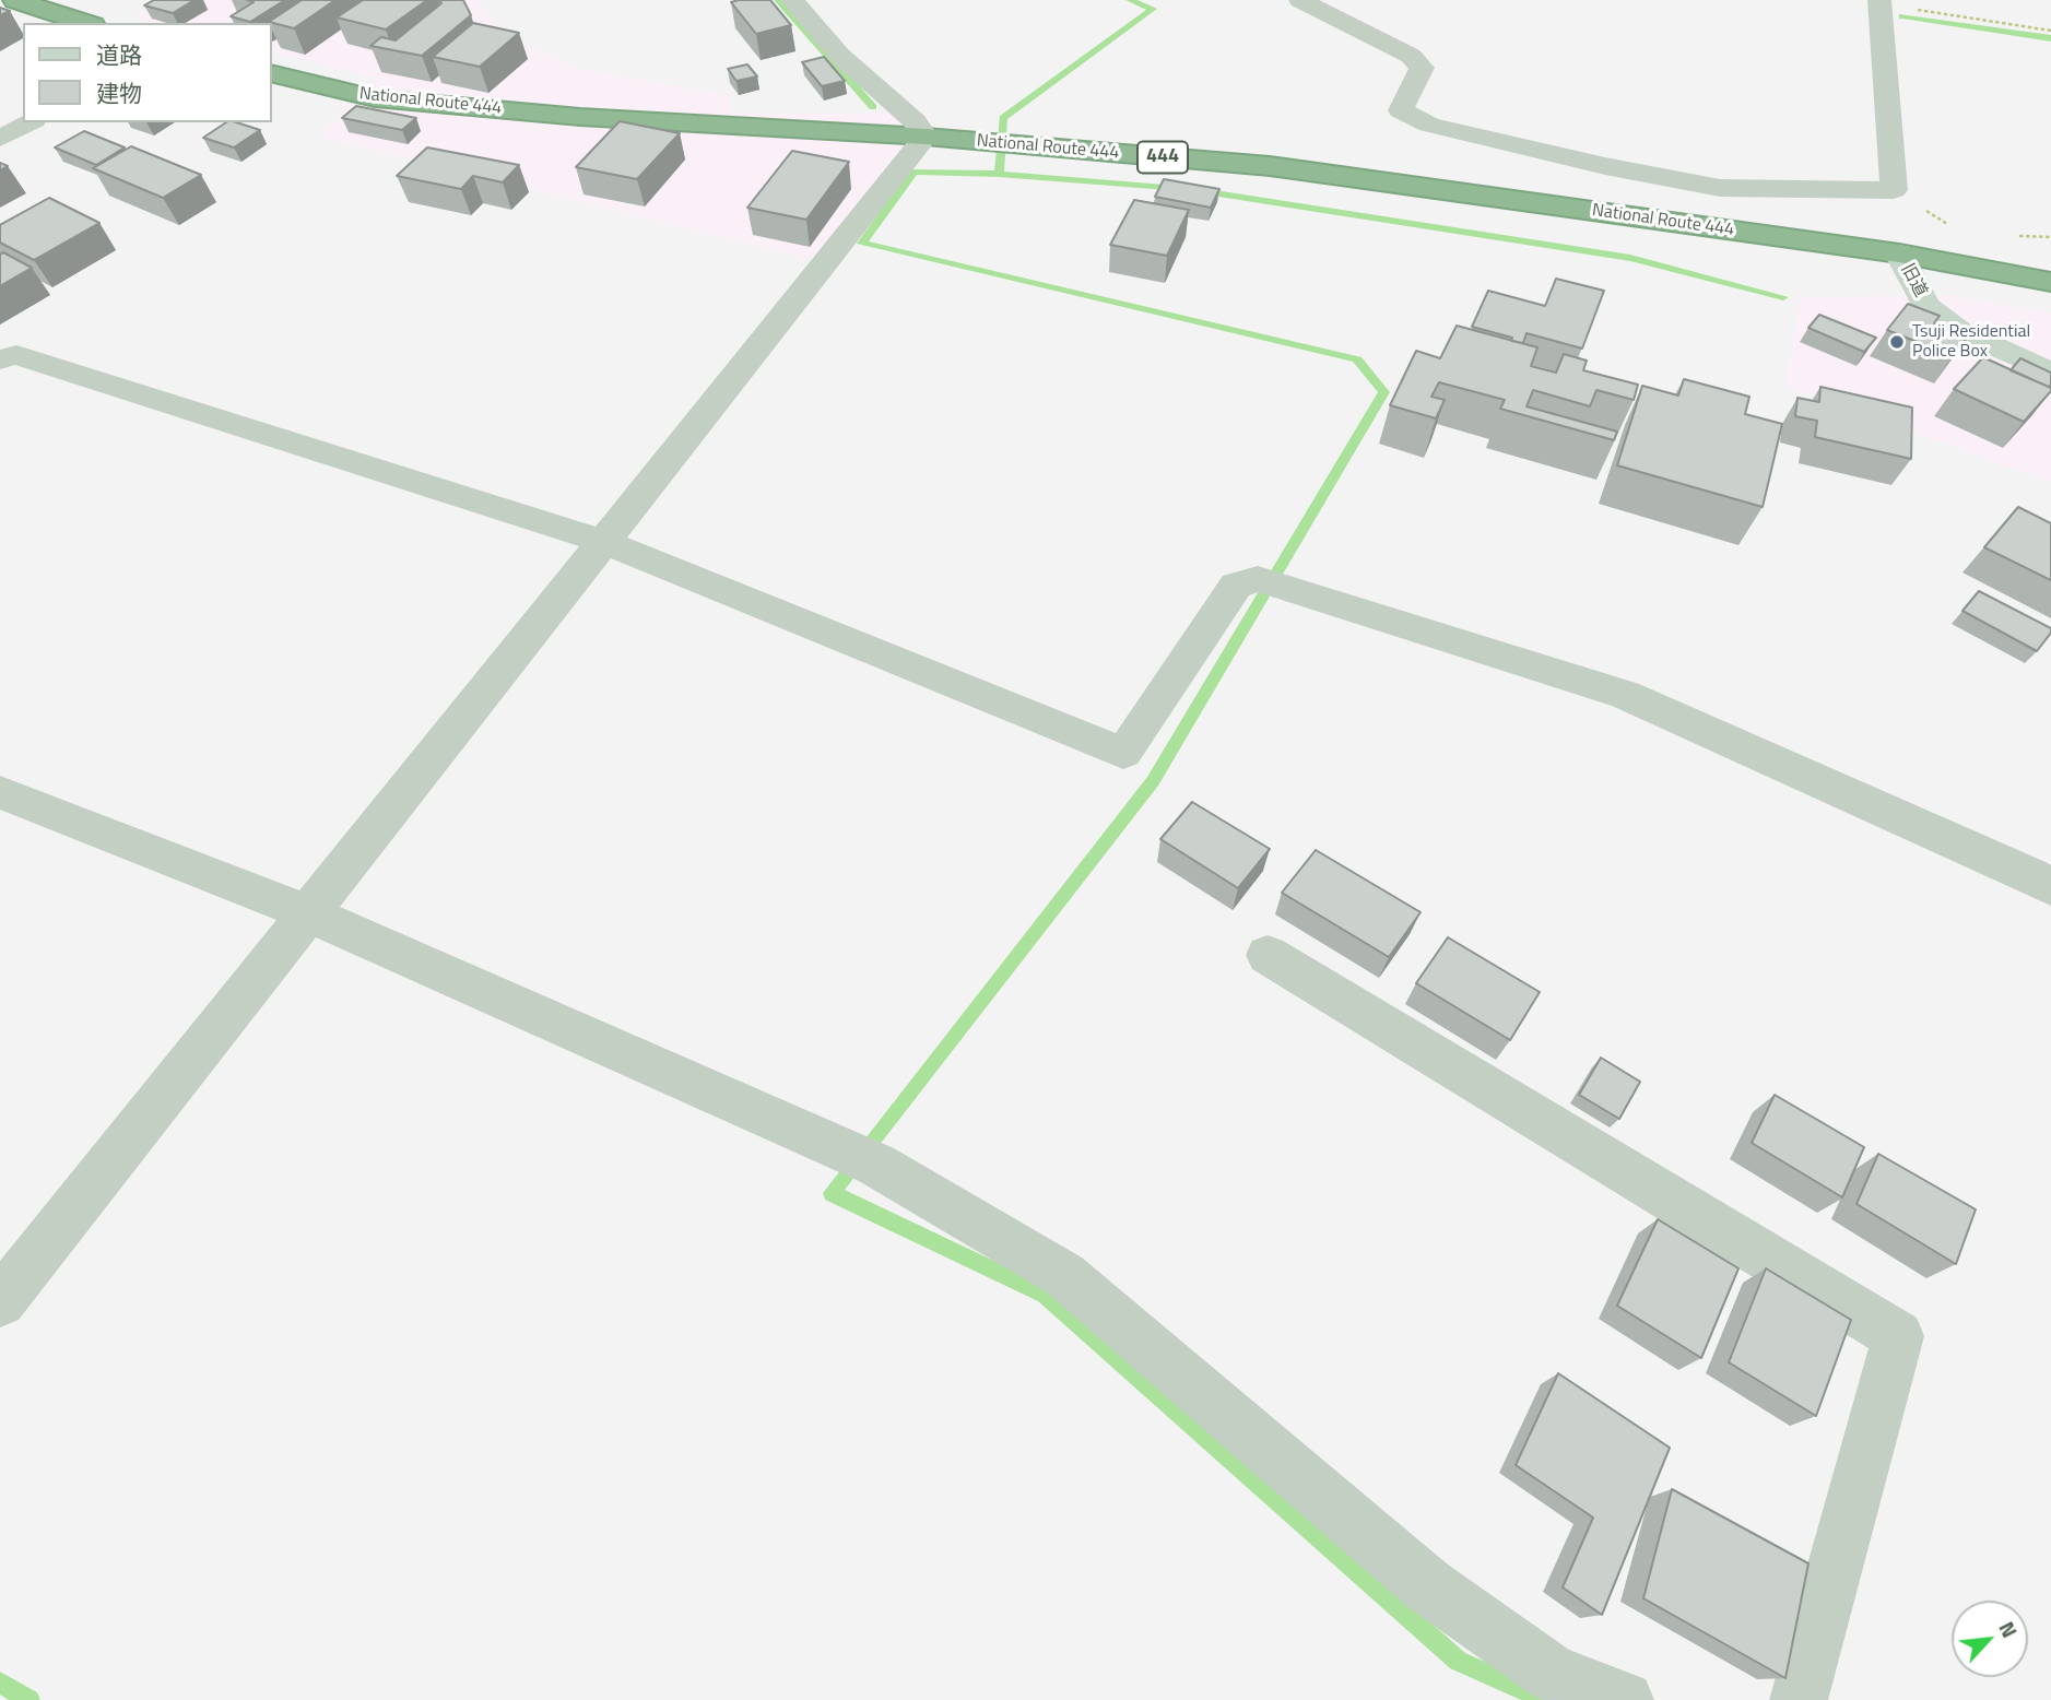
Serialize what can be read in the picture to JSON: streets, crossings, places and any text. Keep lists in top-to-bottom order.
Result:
{
  "streets": {
    "highway": ["National Route 444", "444"],
    "street": ["旧道"]
  },
  "crossings": [
    ["National Route 444", "旧道"]
  ],
  "places": ["Tsuji Residential Police Box"],
  "legend": ["道路", "建物"],
  "north": "top right"
}
